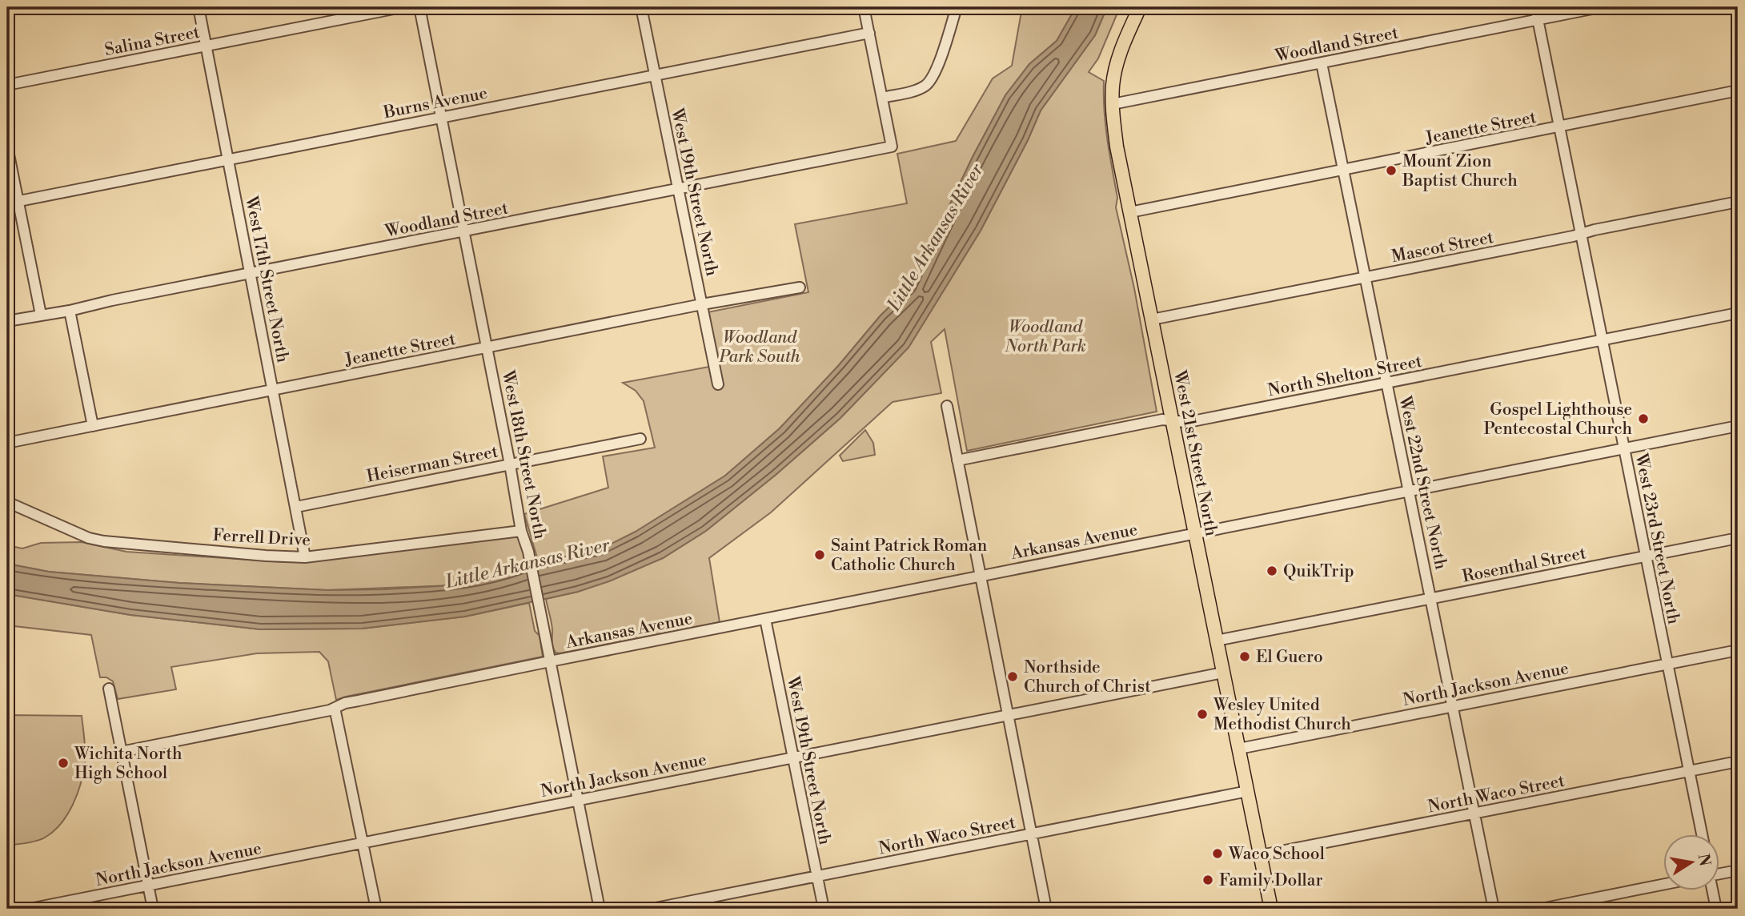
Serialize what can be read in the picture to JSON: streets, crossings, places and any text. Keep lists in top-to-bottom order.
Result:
{
  "streets": {
    "main road": ["West 21st Street North"],
    "street": [
      "Salina Street",
      "Woodland Street",
      "Burns Avenue",
      "Jeanette Street",
      "West 19th Street North",
      "Mascot Street",
      "West 17th Street North",
      "North Shelton Street",
      "West 18th Street North",
      "Heiserman Street",
      "West 22nd Street North",
      "Ferrell Drive",
      "West 23rd Street North",
      "Arkansas Avenue",
      "Rosenthal Street",
      "North Jackson Avenue",
      "North Waco Street"
    ]
  },
  "crossings": [
    ["Salina Street", "West 17th Street North"],
    ["Woodland Street", "West 19th Street North"],
    ["Woodland Street", "West 17th Street North"],
    ["Woodland Street", "West 21st Street North"],
    ["Woodland Street", "West 18th Street North"],
    ["Woodland Street", "West 22nd Street North"],
    ["Woodland Street", "West 23rd Street North"],
    ["Burns Avenue", "West 19th Street North"],
    ["Burns Avenue", "West 17th Street North"],
    ["Burns Avenue", "West 18th Street North"],
    ["Jeanette Street", "West 19th Street North"],
    ["Jeanette Street", "West 17th Street North"],
    ["Jeanette Street", "West 21st Street North"],
    ["Jeanette Street", "West 18th Street North"],
    ["Jeanette Street", "West 22nd Street North"],
    ["Jeanette Street", "West 23rd Street North"],
    ["West 19th Street North", "Arkansas Avenue"],
    ["West 19th Street North", "North Jackson Avenue"],
    ["West 19th Street North", "North Waco Street"],
    ["Mascot Street", "West 21st Street North"],
    ["Mascot Street", "West 22nd Street North"],
    ["Mascot Street", "West 23rd Street North"],
    ["West 17th Street North", "Heiserman Street"],
    ["West 17th Street North", "Ferrell Drive"],
    ["North Shelton Street", "West 21st Street North"],
    ["North Shelton Street", "West 22nd Street North"],
    ["North Shelton Street", "West 23rd Street North"],
    ["West 21st Street North", "Arkansas Avenue"],
    ["West 21st Street North", "Rosenthal Street"],
    ["West 21st Street North", "North Jackson Avenue"],
    ["West 21st Street North", "North Waco Street"],
    ["West 18th Street North", "Heiserman Street"],
    ["West 18th Street North", "Ferrell Drive"],
    ["West 18th Street North", "Arkansas Avenue"],
    ["West 18th Street North", "North Jackson Avenue"],
    ["West 22nd Street North", "Arkansas Avenue"],
    ["West 22nd Street North", "Rosenthal Street"],
    ["West 22nd Street North", "North Jackson Avenue"],
    ["West 22nd Street North", "North Waco Street"],
    ["West 23rd Street North", "Arkansas Avenue"],
    ["West 23rd Street North", "Rosenthal Street"],
    ["West 23rd Street North", "North Jackson Avenue"],
    ["West 23rd Street North", "North Waco Street"]
  ],
  "water": ["Little Arkansas River"],
  "parks": ["Woodland North Park", "Woodland Park South"],
  "places": [
    "Mount Zion Baptist Church",
    "Gospel Lighthouse Pentecostal Church",
    "Saint Patrick Roman Catholic Church",
    "QuikTrip",
    "El Guero",
    "Northside Church of Christ",
    "Wesley United Methodist Church",
    "Wichita North High School",
    "Waco School",
    "Family Dollar"
  ],
  "north": "right"
}
